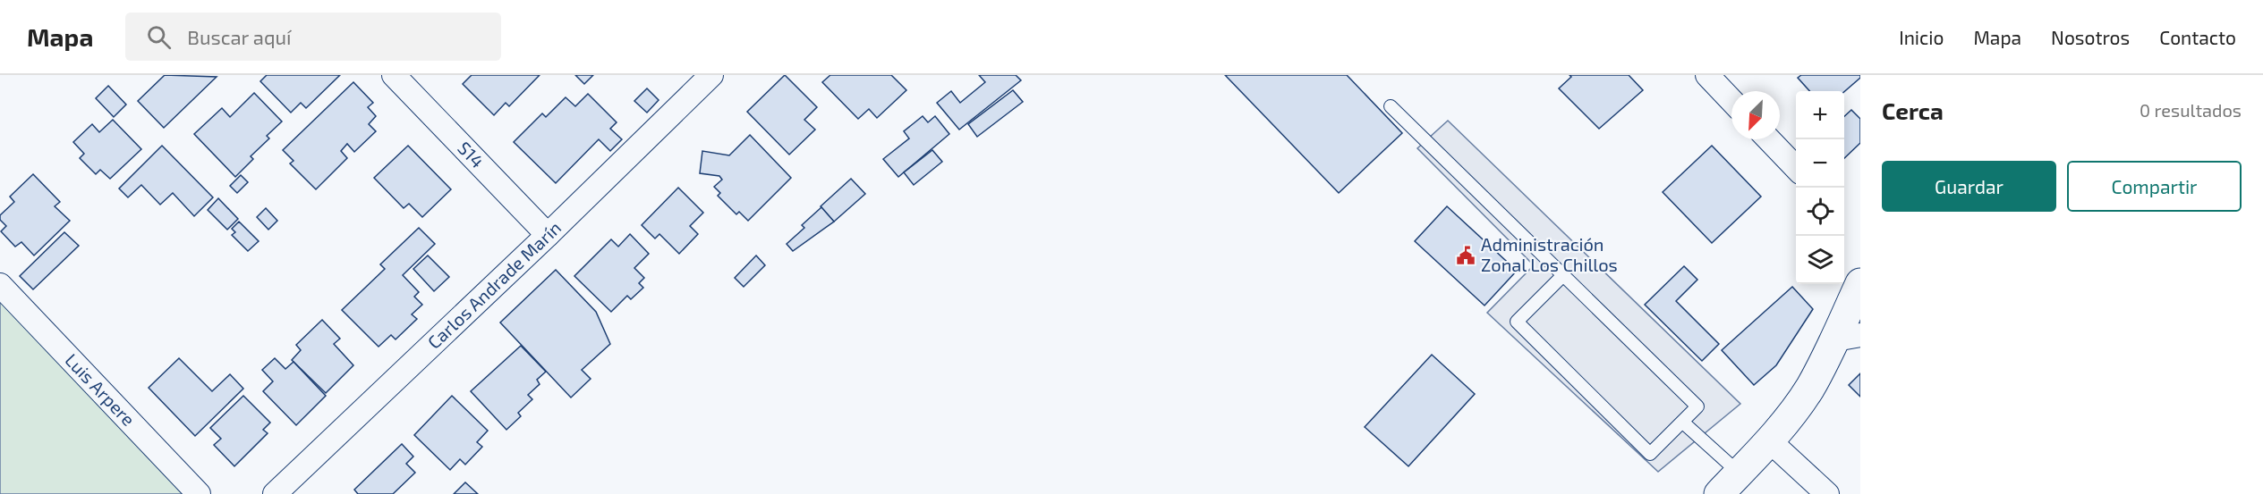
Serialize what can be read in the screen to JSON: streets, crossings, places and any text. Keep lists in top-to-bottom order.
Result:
{
  "streets": {
    "street": ["S14", "Carlos Andrade Marín", "Luis Arpere"]
  },
  "crossings": [
    ["S14", "Carlos Andrade Marín"]
  ],
  "places": {
    "public building": ["Administración Zonal Los Chillos"]
  },
  "north": "bottom left",
  "page": {
    "header": "Mapa",
    "search": "Buscar aquí",
    "nav": [
      "Inicio",
      "Mapa",
      "Nosotros",
      "Contacto"
    ],
    "heading": ["Cerca", "0 resultados"],
    "map_buttons": ["+", "−"],
    "buttons": ["Guardar", "Compartir"]
  }
}
